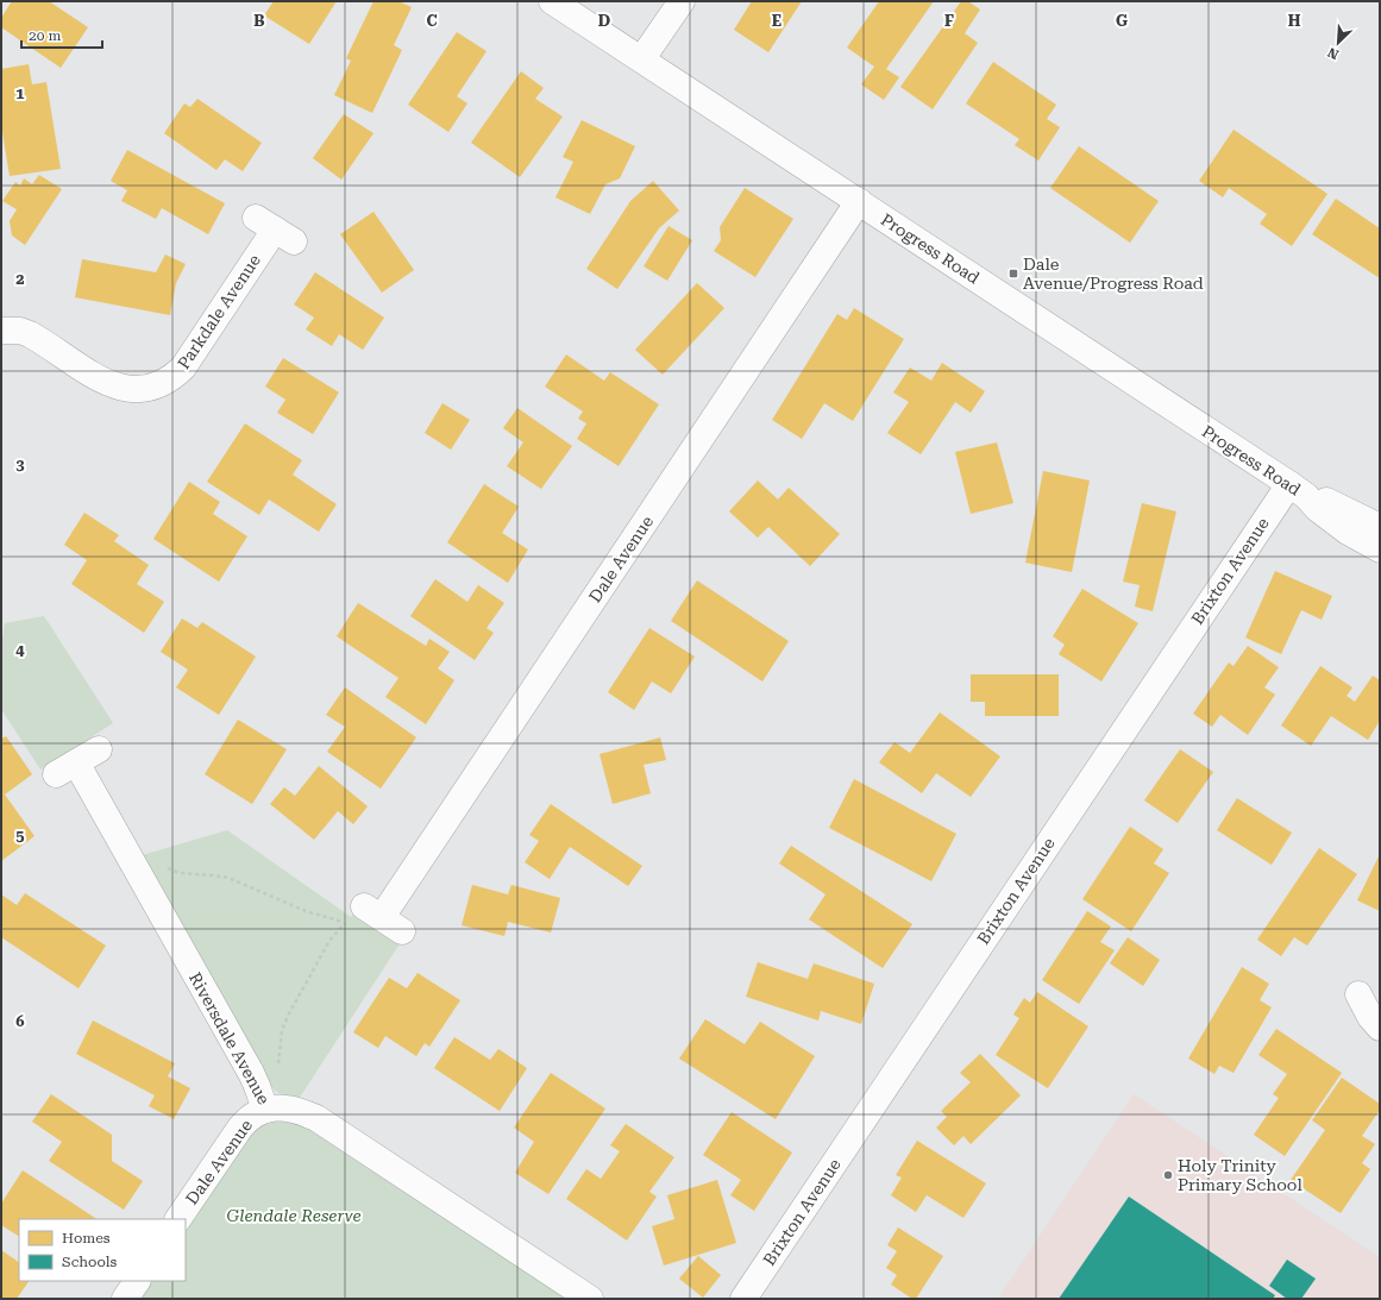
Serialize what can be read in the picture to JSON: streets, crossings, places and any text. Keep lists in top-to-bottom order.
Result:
{
  "streets": {
    "street": [
      "Progress Road",
      "Parkdale Avenue",
      "Dale Avenue",
      "Brixton Avenue",
      "Riversdale Avenue"
    ]
  },
  "crossings": [
    ["Progress Road", "Dale Avenue"],
    ["Progress Road", "Brixton Avenue"],
    ["Dale Avenue", "Riversdale Avenue"]
  ],
  "parks": ["Glendale Reserve"],
  "places": {
    "transit": ["Dale Avenue/Progress Road"],
    "other": ["Holy Trinity Primary School"]
  },
  "legend": ["Homes", "Schools"],
  "scale_bar": "20 m",
  "north": "bottom left",
  "grid": {
    "columns": [
      "B",
      "C",
      "D",
      "E",
      "F",
      "G",
      "H"
    ],
    "rows": [
      "1",
      "2",
      "3",
      "4",
      "5",
      "6"
    ]
  }
}
